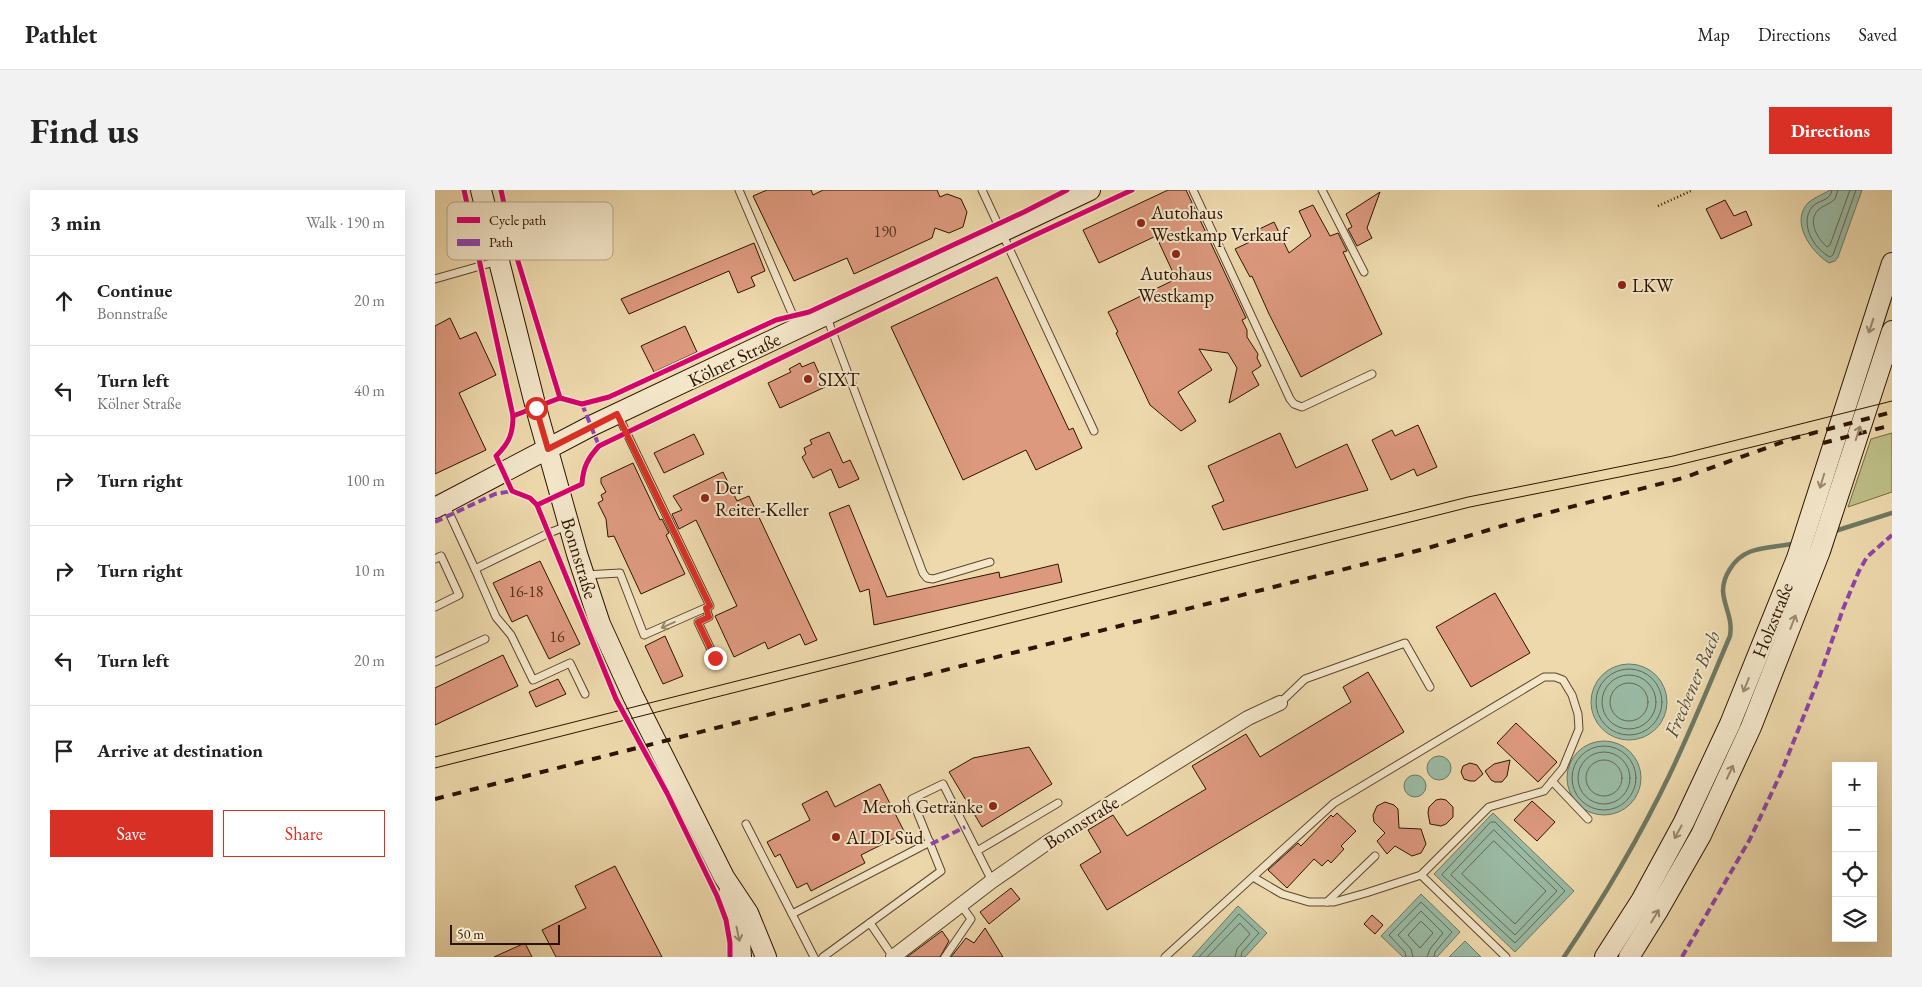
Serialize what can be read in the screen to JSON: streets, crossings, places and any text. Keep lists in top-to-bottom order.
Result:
{
  "streets": {
    "main road": ["Kölner Straße", "Bonnstraße", "Holzstraße"]
  },
  "crossings": [
    ["Kölner Straße", "Bonnstraße"]
  ],
  "water": ["Frechener Bach"],
  "places": [
    "Autohaus Westkamp Verkauf",
    "Autohaus Westkamp",
    "LKW",
    "SIXT",
    "Der Reiter-Keller",
    "Meroh Getränke",
    "ALDI Süd"
  ],
  "house_numbers": ["190", "16-18", "16"],
  "legend": ["Cycle path", "Path"],
  "scale_bar": "50 m",
  "page": {
    "header": "Pathlet",
    "nav": ["Map", "Directions", "Saved"],
    "buttons": [
      "Directions",
      ["Save", "Share"]
    ],
    "title": "Find us",
    "heading": ["3 min", "Walk · 190 m"],
    "list": [
      ["Continue", "Bonnstraße", "20 m"],
      ["Turn left", "Kölner Straße", "40 m"],
      ["Turn right", "100 m"],
      ["Turn right", "10 m"],
      ["Turn left", "20 m"],
      "Arrive at destination"
    ],
    "map_buttons": ["+", "−"],
    "scale": "50 m"
  }
}
